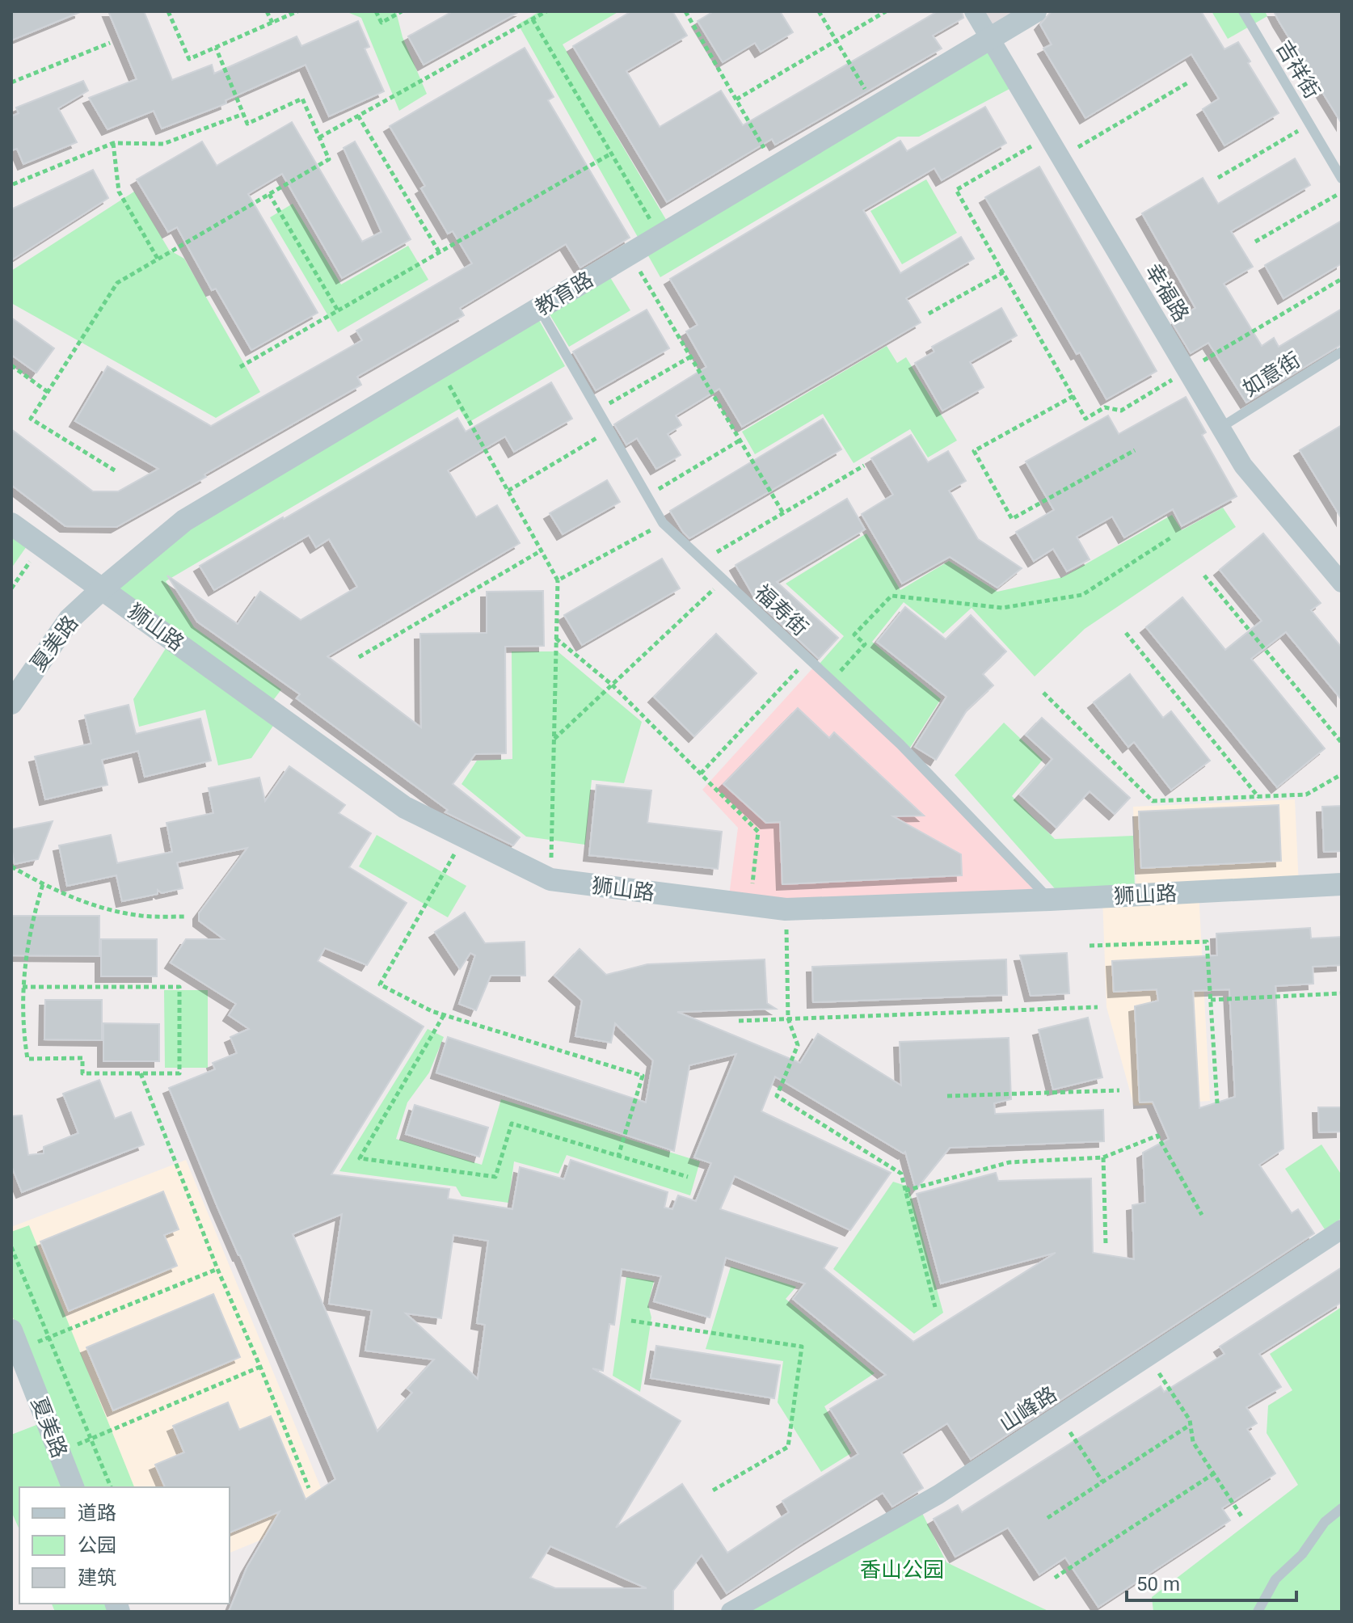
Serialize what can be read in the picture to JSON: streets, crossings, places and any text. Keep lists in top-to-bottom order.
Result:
{
  "streets": {
    "street": [
      "幸福路",
      "教育路",
      "狮山路",
      "夏美路",
      "山峰路"
    ],
    "lane": ["吉祥街", "如意街", "福寿街"]
  },
  "crossings": [
    ["幸福路", "教育路"],
    ["幸福路", "如意街"],
    ["教育路", "福寿街"],
    ["教育路", "狮山路"],
    ["教育路", "夏美路"],
    ["福寿街", "狮山路"],
    ["狮山路", "夏美路"]
  ],
  "parks": ["香山公园"],
  "legend": ["道路", "公园", "建筑"],
  "scale_bar": "50 m"
}
